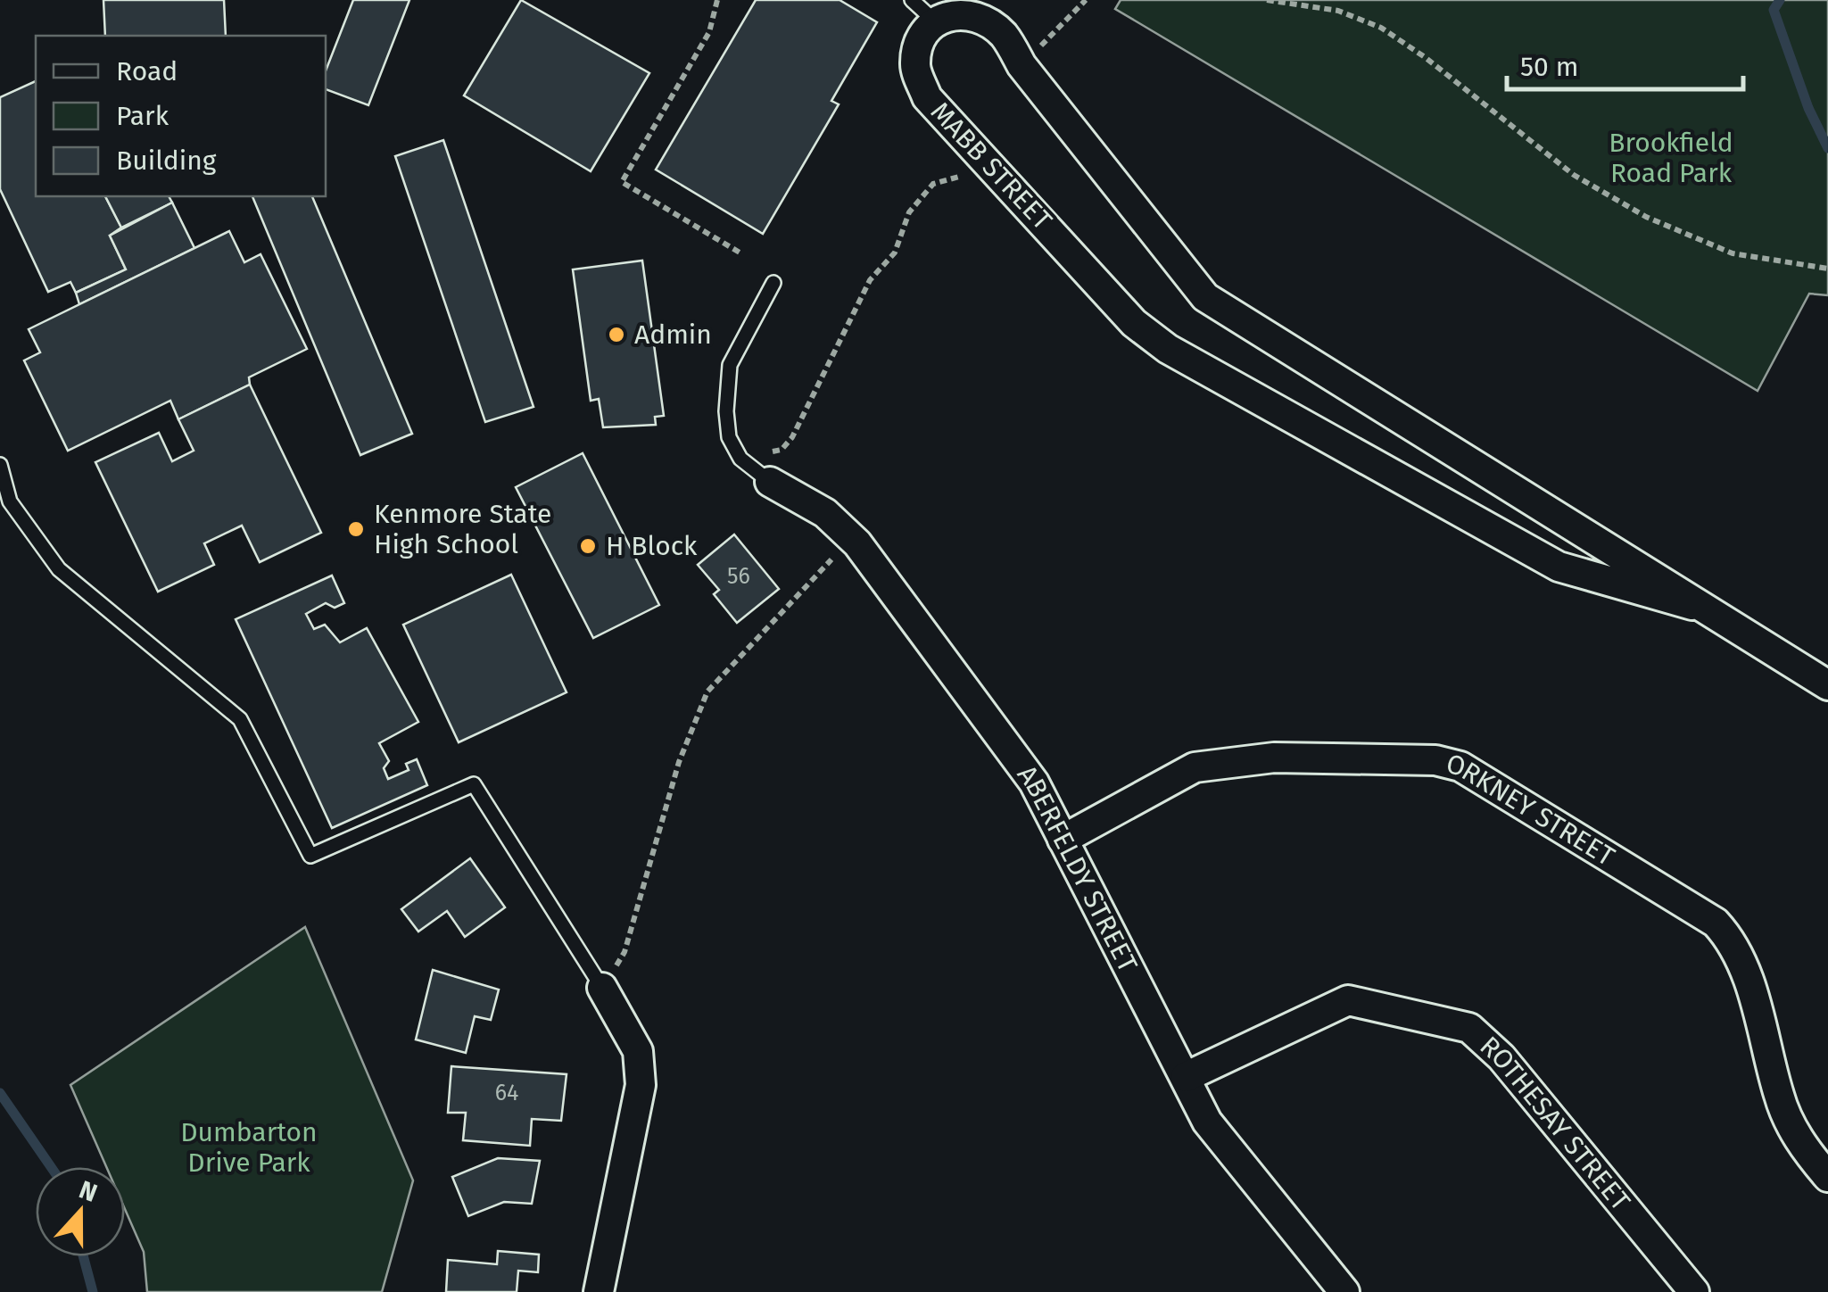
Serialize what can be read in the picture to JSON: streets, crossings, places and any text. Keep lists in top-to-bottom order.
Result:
{
  "streets": {
    "street": [
      "MABB STREET",
      "ORKNEY STREET",
      "ABERFELDY STREET",
      "ROTHESAY STREET"
    ]
  },
  "crossings": [
    ["ORKNEY STREET", "ABERFELDY STREET"],
    ["ABERFELDY STREET", "ROTHESAY STREET"]
  ],
  "parks": ["Brookfield Road Park", "Dumbarton Drive Park"],
  "places": ["Admin", "Kenmore State High School", "H Block"],
  "house_numbers": ["56", "64"],
  "legend": ["Road", "Park", "Building"],
  "scale_bar": "50 m",
  "north": "top"
}
